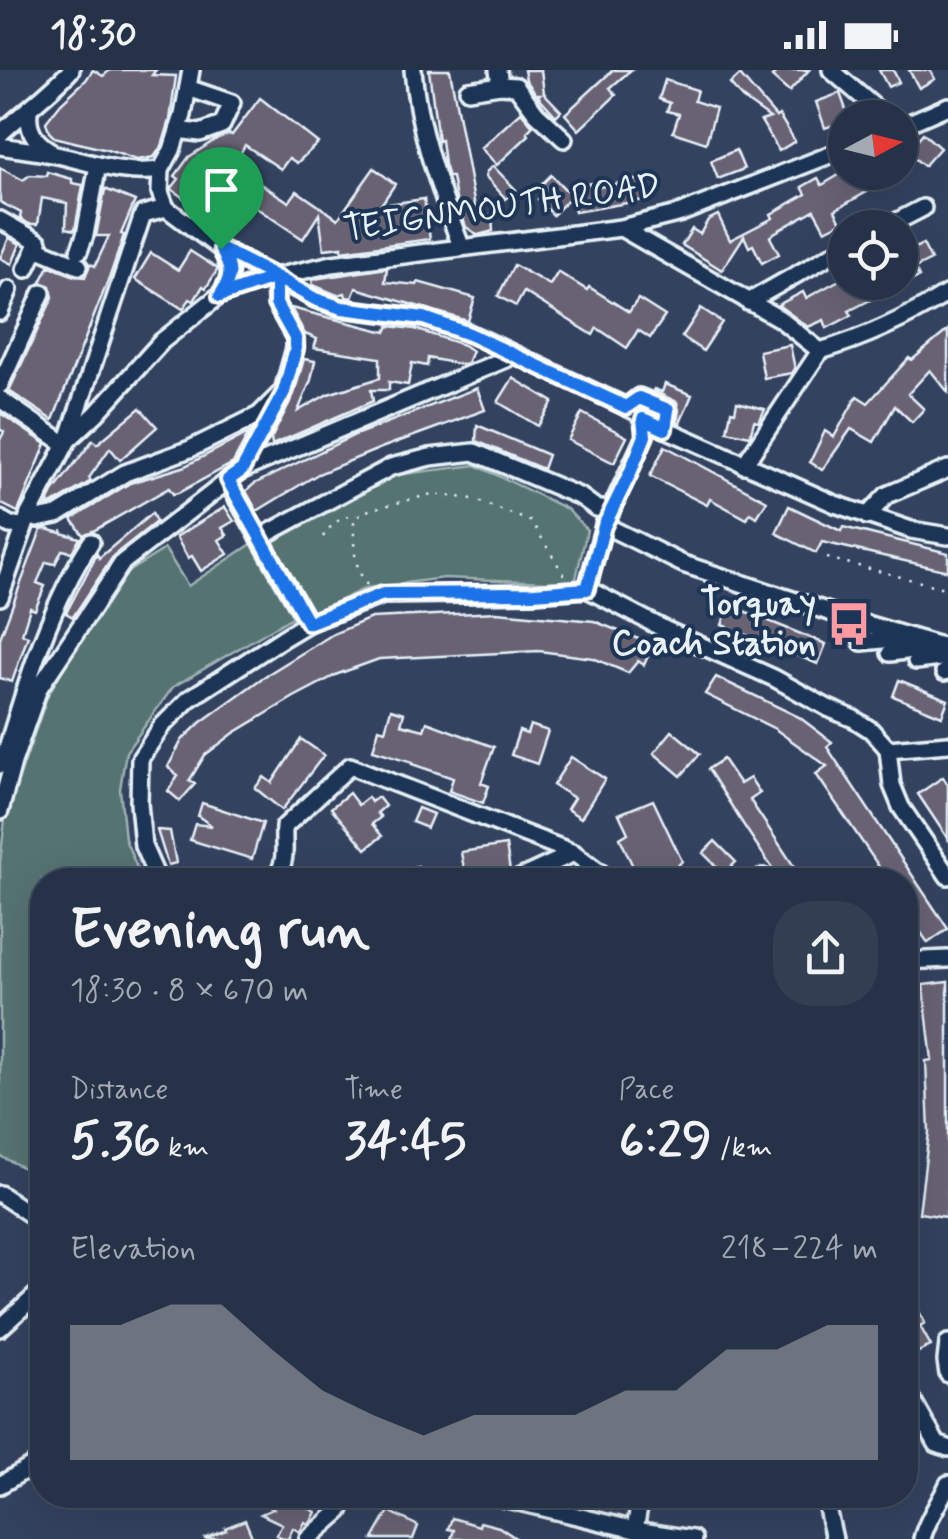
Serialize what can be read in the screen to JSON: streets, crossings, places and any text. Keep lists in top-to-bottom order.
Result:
{
  "streets": {
    "street": ["TEIGNMOUTH ROAD"]
  },
  "places": {
    "bus stop": ["Torquay Coach Station"]
  },
  "north": "right",
  "page": {
    "status": "18:30",
    "heading": ["Evening run", "18:30 · 8 × 670 m"],
    "stats": [
      ["Distance", "5.36 km"],
      ["Time", "34:45"],
      ["Pace", "6:29 /km"]
    ],
    "chart": ["Elevation", "218–224 m"]
  }
}
